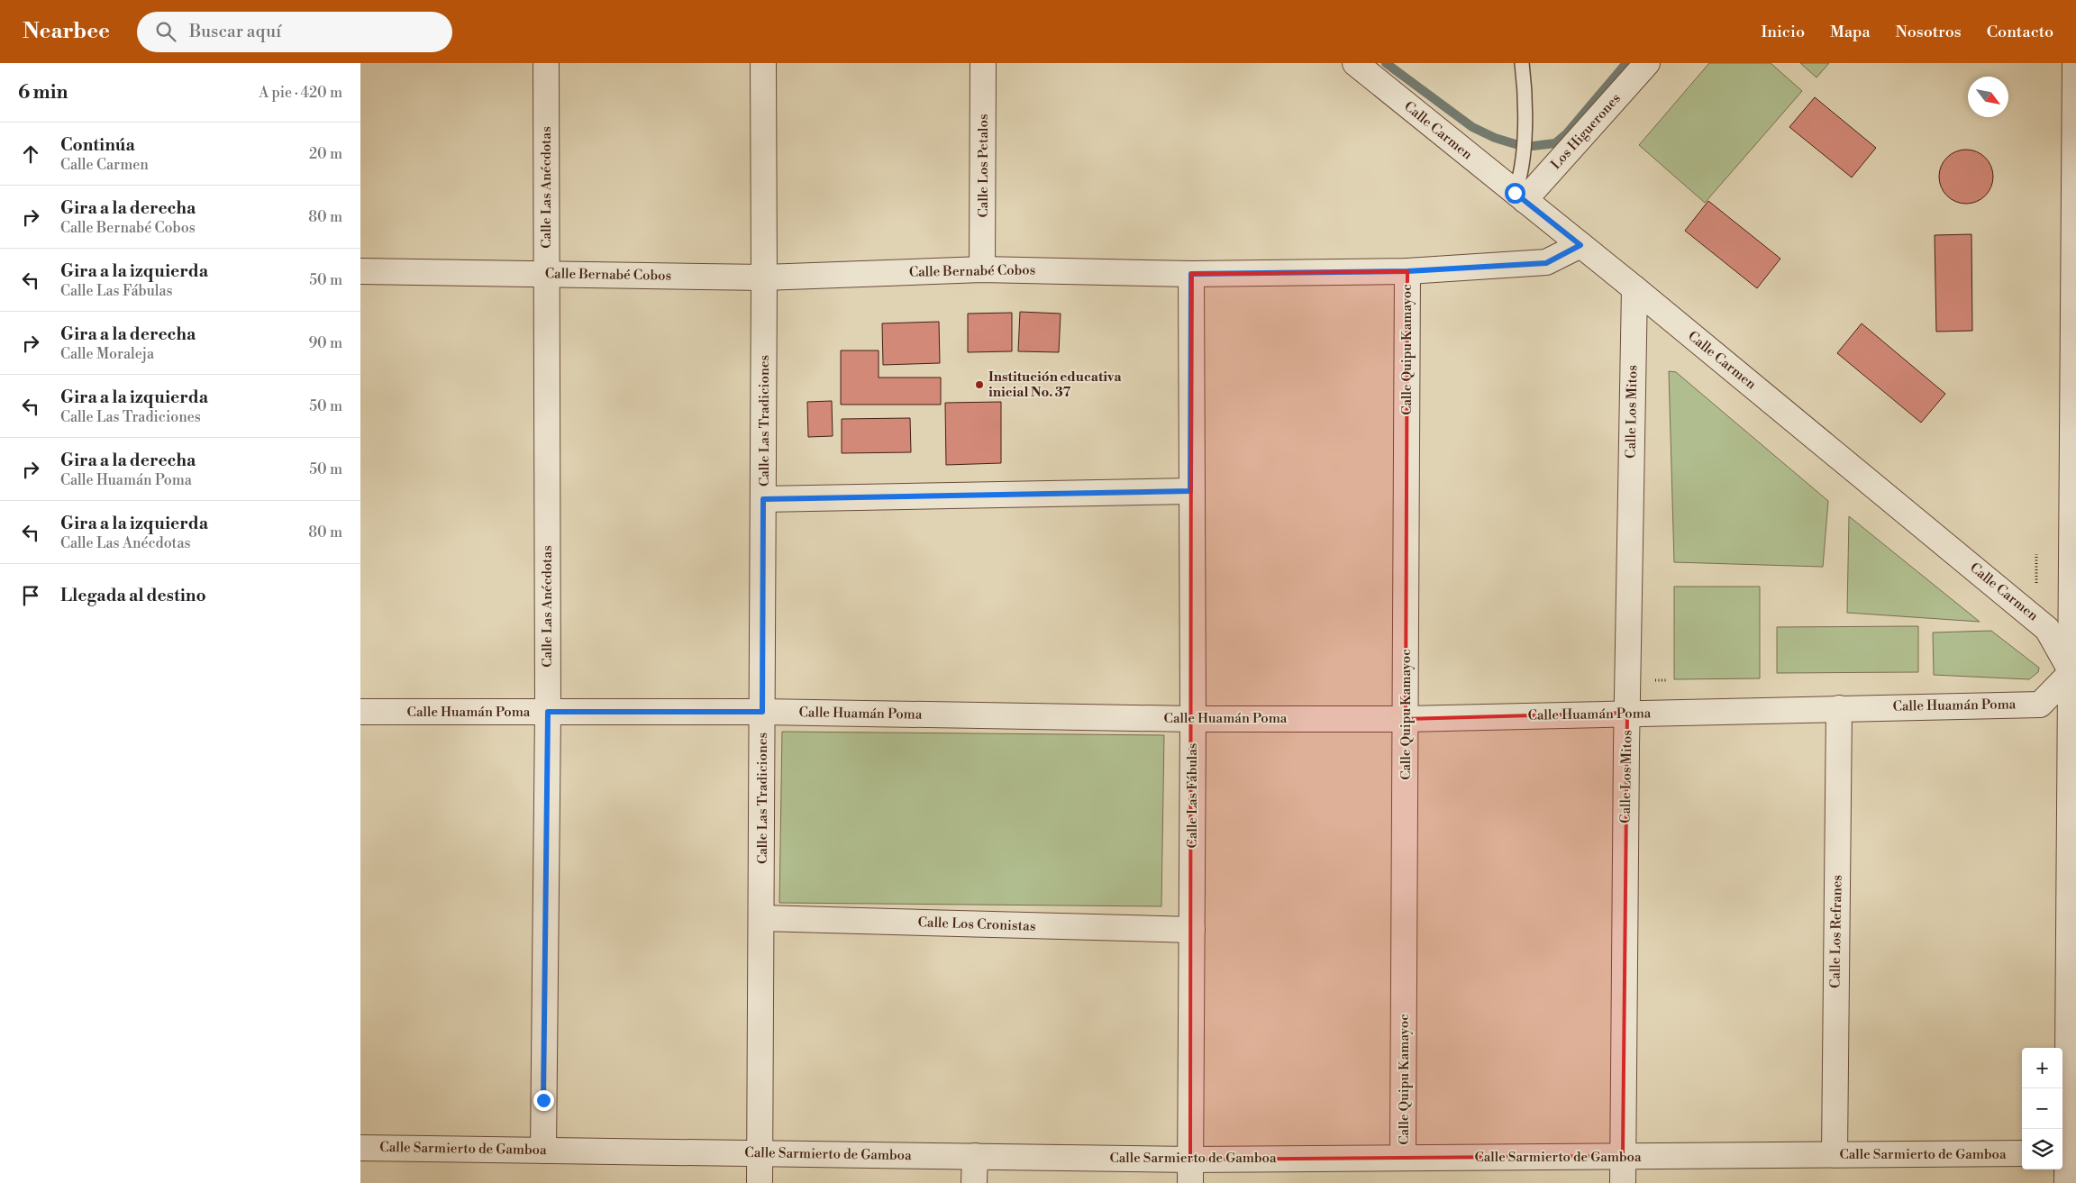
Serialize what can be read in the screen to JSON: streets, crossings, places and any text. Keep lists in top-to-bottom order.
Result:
{
  "streets": {
    "street": [
      "Calle Carmen",
      "Los Higuerones",
      "Calle Los Petalos",
      "Calle Las Anécdotas",
      "Calle Bernabé Cobos",
      "Calle Quipu Kamayoc",
      "Calle Los Mitos",
      "Calle Las Tradiciones",
      "Calle Huamán Poma",
      "Calle Las Fábulas",
      "Calle Los Cronistas",
      "Calle Los Refranes",
      "Calle Sarmierto de Gamboa"
    ]
  },
  "crossings": [
    ["Calle Carmen", "Los Higuerones"],
    ["Calle Carmen", "Calle Bernabé Cobos"],
    ["Calle Carmen", "Calle Los Mitos"],
    ["Calle Carmen", "Calle Huamán Poma"],
    ["Calle Los Petalos", "Calle Bernabé Cobos"],
    ["Calle Las Anécdotas", "Calle Bernabé Cobos"],
    ["Calle Las Anécdotas", "Calle Huamán Poma"],
    ["Calle Las Anécdotas", "Calle Sarmierto de Gamboa"],
    ["Calle Bernabé Cobos", "Calle Quipu Kamayoc"],
    ["Calle Bernabé Cobos", "Calle Las Tradiciones"],
    ["Calle Bernabé Cobos", "Calle Las Fábulas"],
    ["Calle Quipu Kamayoc", "Calle Huamán Poma"],
    ["Calle Quipu Kamayoc", "Calle Sarmierto de Gamboa"],
    ["Calle Los Mitos", "Calle Huamán Poma"],
    ["Calle Los Mitos", "Calle Sarmierto de Gamboa"],
    ["Calle Las Tradiciones", "Calle Huamán Poma"],
    ["Calle Las Tradiciones", "Calle Los Cronistas"],
    ["Calle Las Tradiciones", "Calle Sarmierto de Gamboa"],
    ["Calle Huamán Poma", "Calle Las Fábulas"],
    ["Calle Huamán Poma", "Calle Los Refranes"],
    ["Calle Las Fábulas", "Calle Los Cronistas"],
    ["Calle Las Fábulas", "Calle Sarmierto de Gamboa"],
    ["Calle Los Refranes", "Calle Sarmierto de Gamboa"]
  ],
  "places": ["Institución educativa inicial No. 37"],
  "north": "bottom right",
  "page": {
    "header": "Nearbee",
    "search": "Buscar aquí",
    "nav": [
      "Inicio",
      "Mapa",
      "Nosotros",
      "Contacto"
    ],
    "heading": ["6 min", "A pie · 420 m"],
    "list": [
      ["Continúa", "Calle Carmen", "20 m"],
      ["Gira a la derecha", "Calle Bernabé Cobos", "80 m"],
      ["Gira a la izquierda", "Calle Las Fábulas", "50 m"],
      ["Gira a la derecha", "Calle Moraleja", "90 m"],
      ["Gira a la izquierda", "Calle Las Tradiciones", "50 m"],
      ["Gira a la derecha", "Calle Huamán Poma", "50 m"],
      ["Gira a la izquierda", "Calle Las Anécdotas", "80 m"],
      "Llegada al destino"
    ],
    "map_buttons": ["+", "−"]
  }
}
